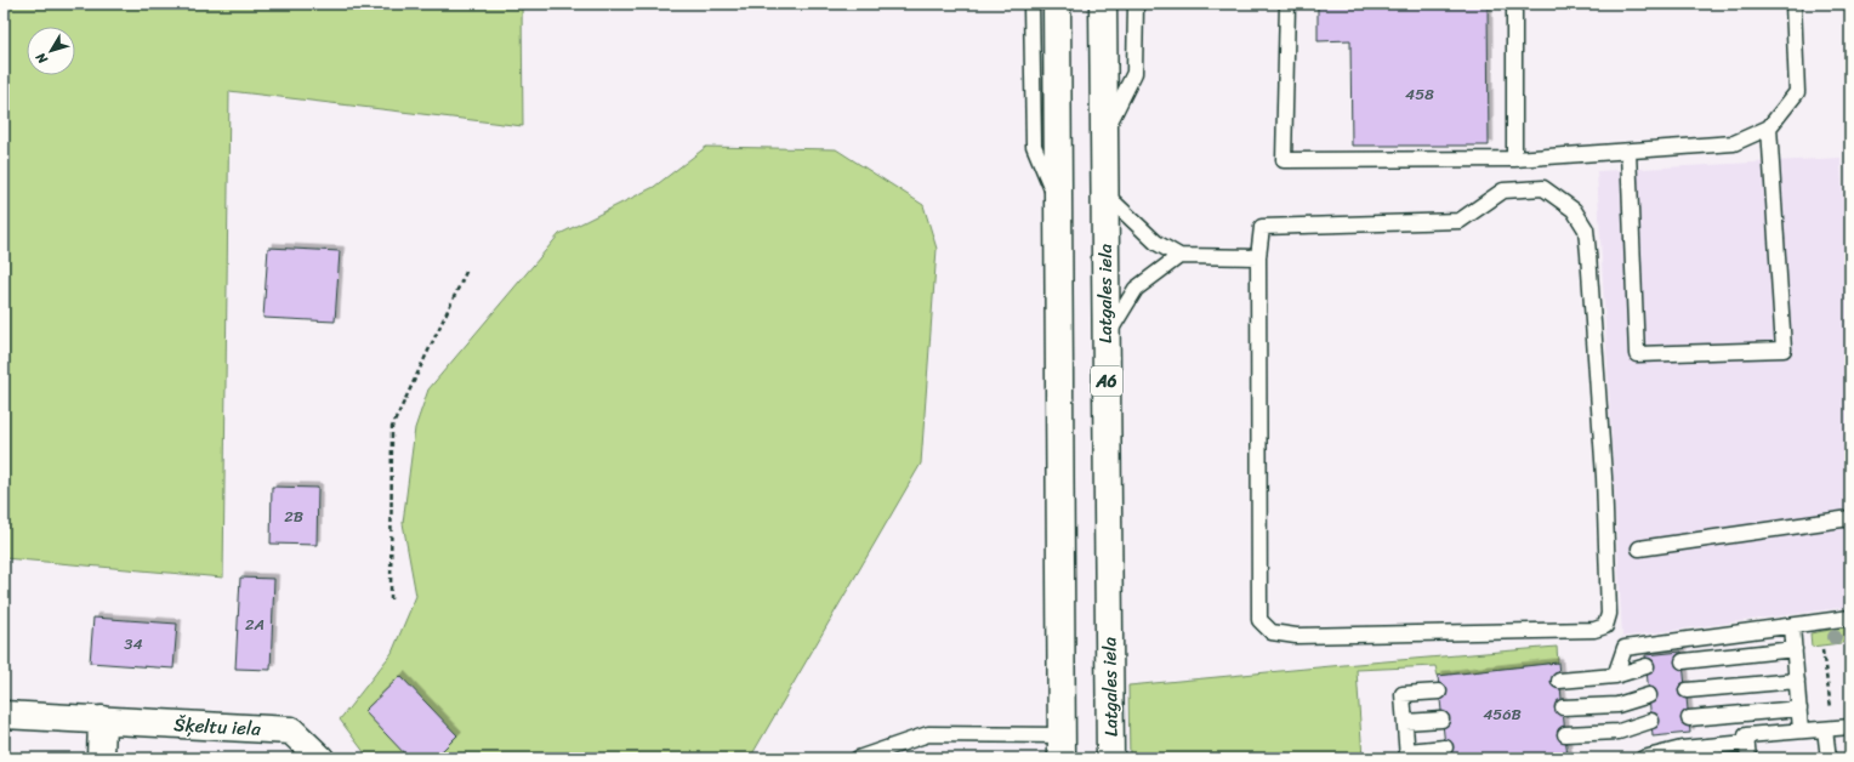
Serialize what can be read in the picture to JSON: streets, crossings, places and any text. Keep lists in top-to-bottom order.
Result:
{
  "streets": {
    "main road": ["Latgales iela", "A6", "Šķeltu iela"]
  },
  "house_numbers": [
    "458",
    "2B",
    "2A",
    "34",
    "456B"
  ],
  "north": "bottom left"
}
